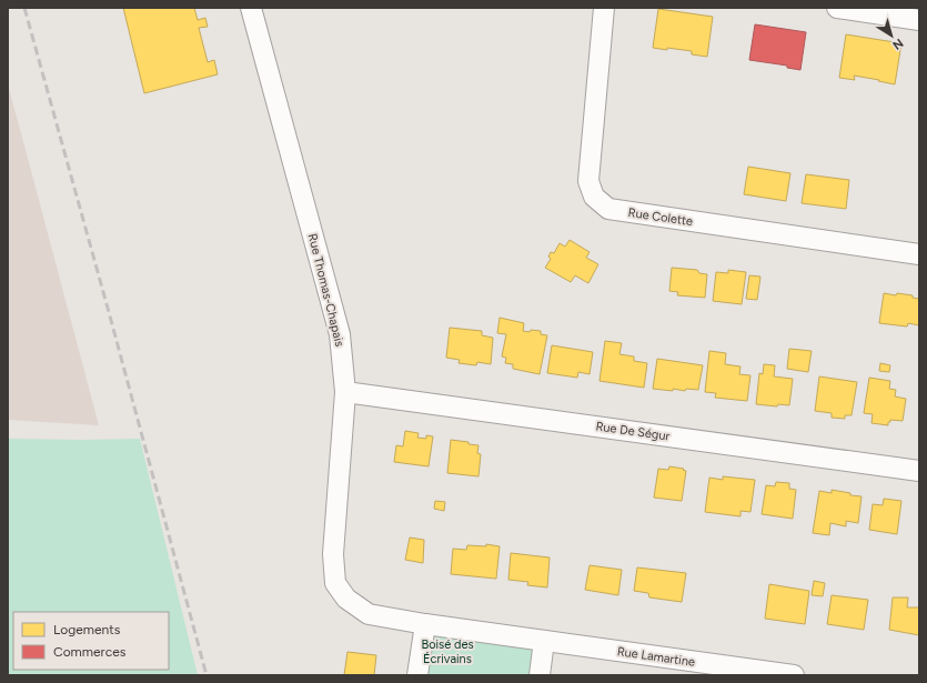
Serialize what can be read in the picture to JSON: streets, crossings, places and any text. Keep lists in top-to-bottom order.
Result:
{
  "streets": {
    "street": [
      "Rue Colette",
      "Rue Thomas-Chapais",
      "Rue De Ségur",
      "Rue Lamartine"
    ]
  },
  "crossings": [
    ["Rue Thomas-Chapais", "Rue De Ségur"],
    ["Rue Thomas-Chapais", "Rue Lamartine"]
  ],
  "parks": ["Boisé des Écrivains"],
  "legend": ["Logements", "Commerces"],
  "north": "bottom right"
}
